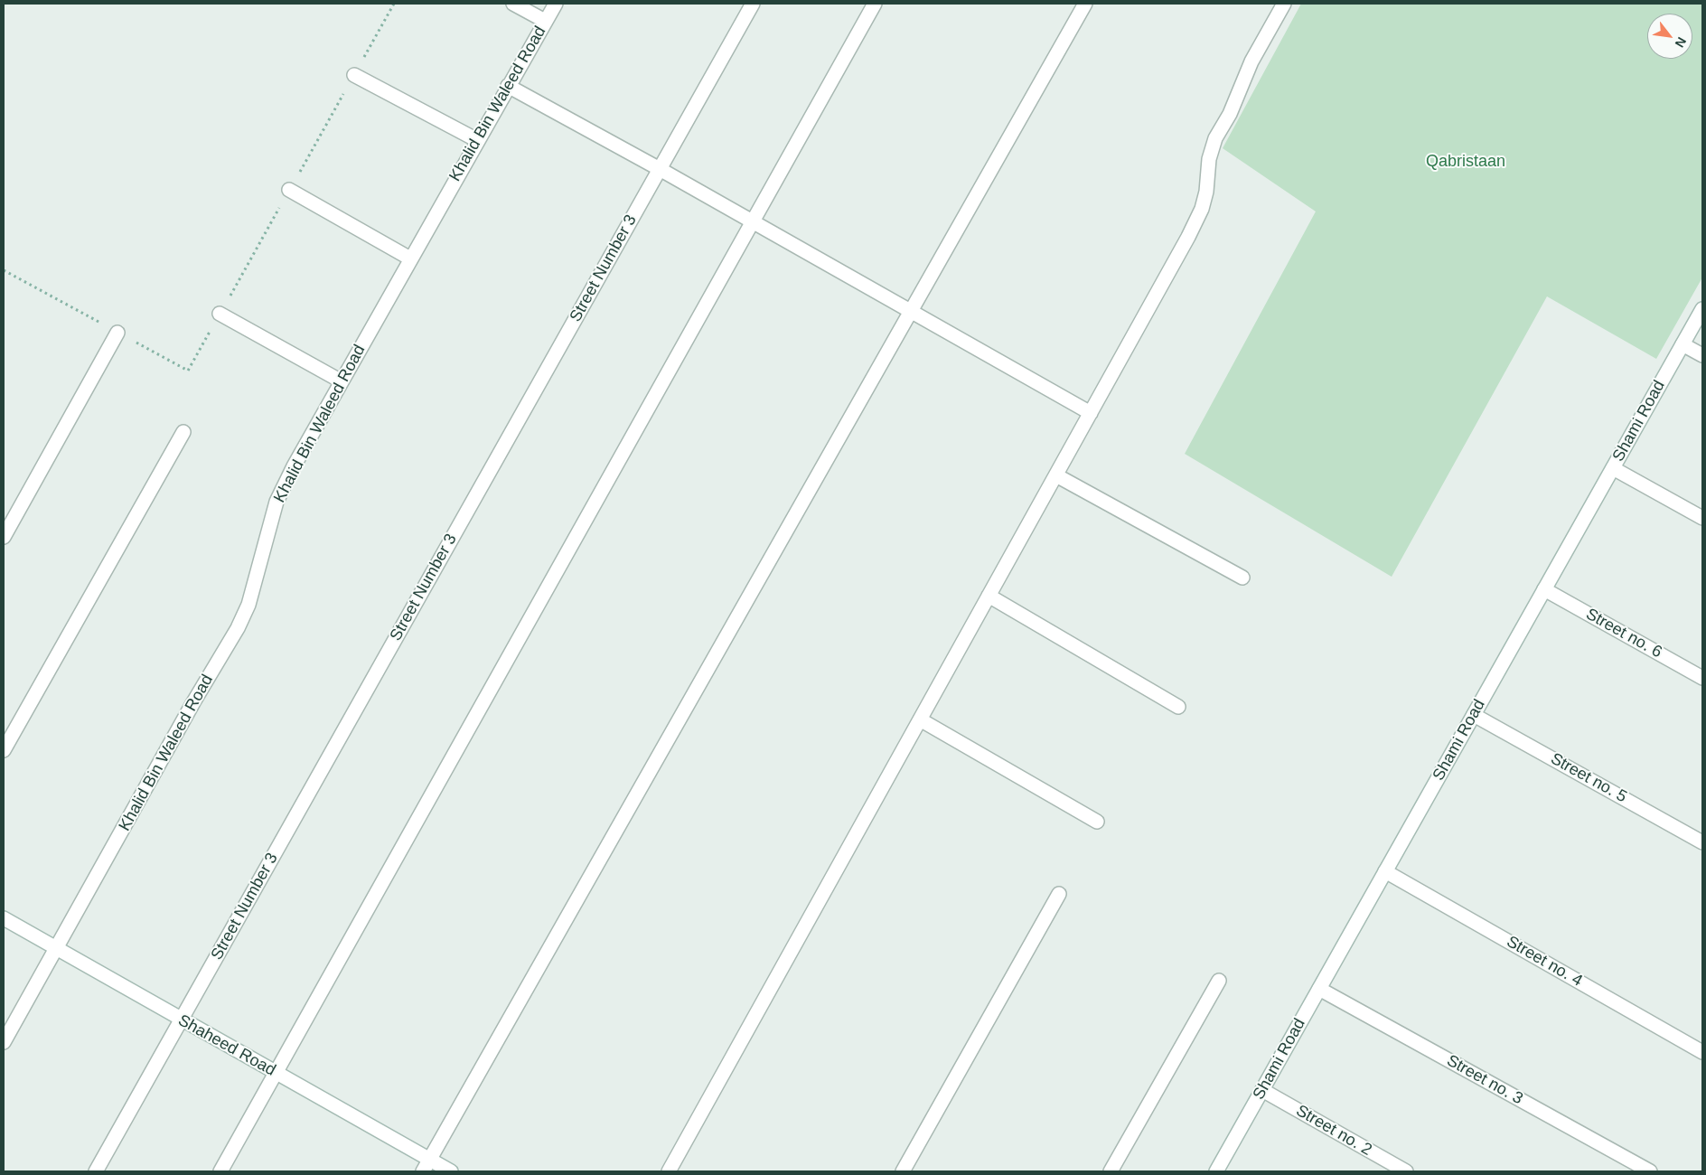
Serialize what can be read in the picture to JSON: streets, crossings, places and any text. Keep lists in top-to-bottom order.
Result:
{
  "streets": {
    "street": [
      "Khalid Bin Waleed Road",
      "Street Number 3",
      "Shami Road",
      "Street no. 6",
      "Street no. 5",
      "Street no. 4",
      "Shaheed Road",
      "Street no. 3",
      "Street no. 2"
    ]
  },
  "crossings": [
    ["Khalid Bin Waleed Road", "Shaheed Road"],
    ["Street Number 3", "Shaheed Road"],
    ["Shami Road", "Street no. 6"],
    ["Shami Road", "Street no. 5"],
    ["Shami Road", "Street no. 4"],
    ["Shami Road", "Street no. 3"],
    ["Shami Road", "Street no. 2"]
  ],
  "parks": ["Qabristaan"],
  "north": "bottom right"
}
